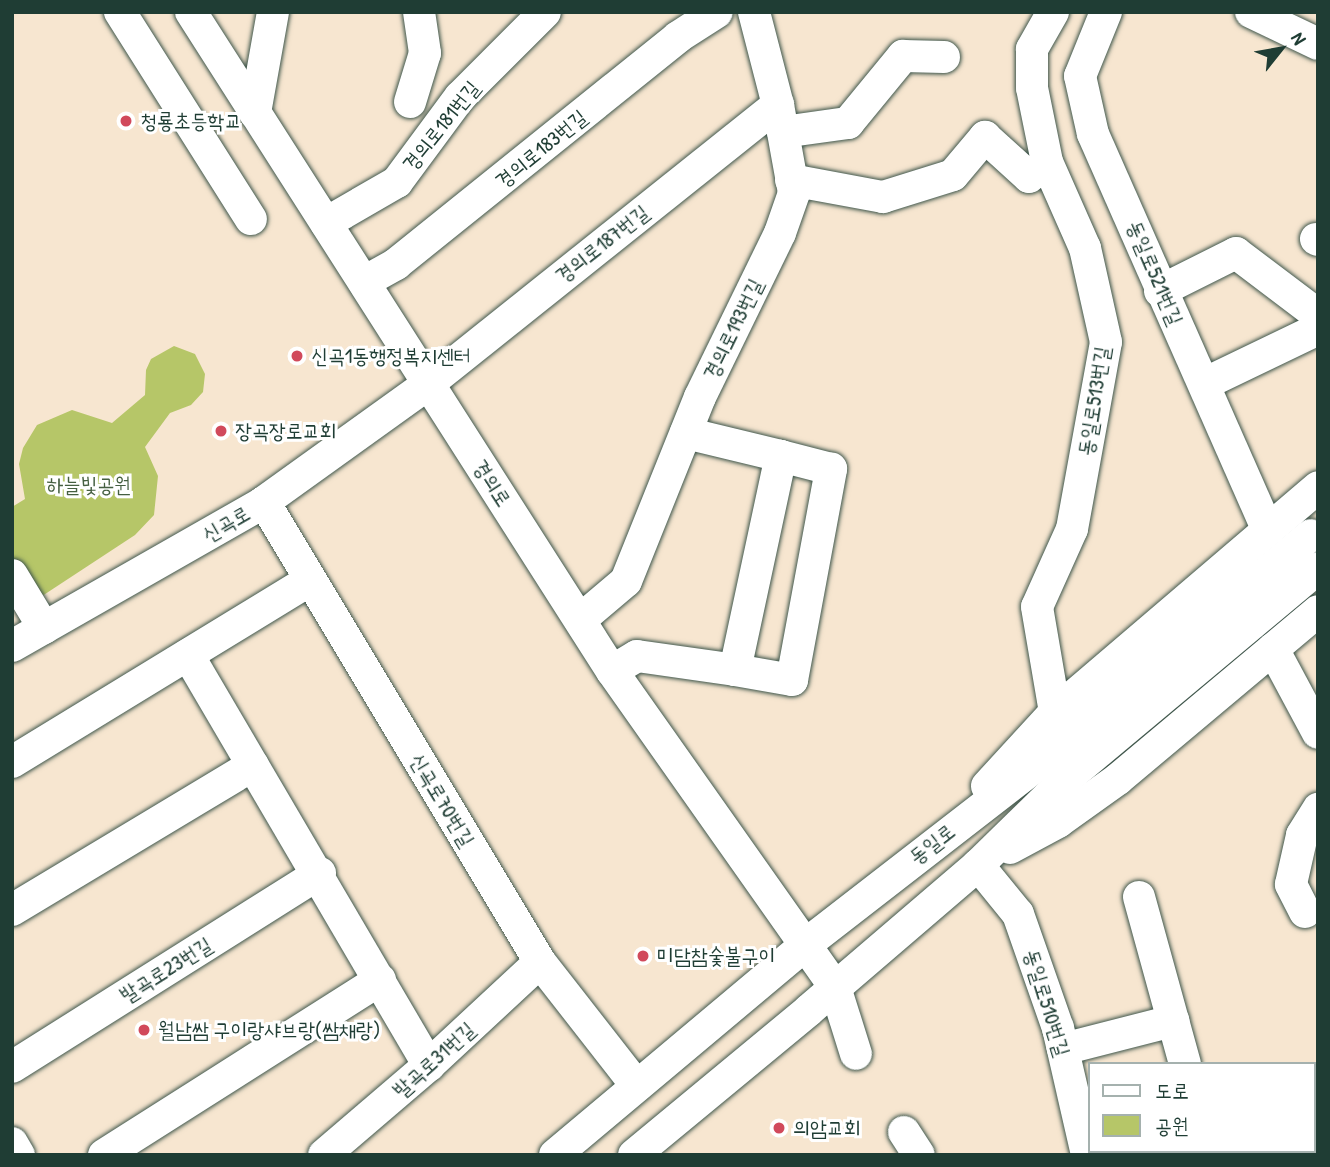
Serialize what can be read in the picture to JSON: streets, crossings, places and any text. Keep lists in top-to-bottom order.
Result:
{
  "streets": {
    "street": [
      "경의로181번길",
      "경의로183번길",
      "경의로187번길",
      "동일로521번길",
      "경의로193번길",
      "동일로513번길",
      "경의로",
      "신곡로",
      "신곡로70번길",
      "동일로",
      "발곡로23번길",
      "동일로510번길",
      "발곡로31번길"
    ]
  },
  "crossings": [
    ["경의로181번길", "경의로"],
    ["경의로183번길", "경의로"],
    ["경의로187번길", "경의로193번길"],
    ["경의로187번길", "경의로"],
    ["경의로187번길", "신곡로"],
    ["경의로193번길", "경의로"],
    ["경의로", "신곡로"],
    ["경의로", "동일로"],
    ["신곡로", "신곡로70번길"],
    ["신곡로70번길", "동일로"],
    ["신곡로70번길", "발곡로31번길"],
    ["동일로", "동일로510번길"]
  ],
  "parks": ["하늘빛공원"],
  "places": [
    "청룡초등학교",
    "신곡1동행정복지센터",
    "장곡장로교회",
    "미담참숯불구이",
    "월남쌈 구이랑샤브랑(쌈채랑)",
    "의암교회"
  ],
  "legend": ["도로", "공원"],
  "north": "top right"
}
